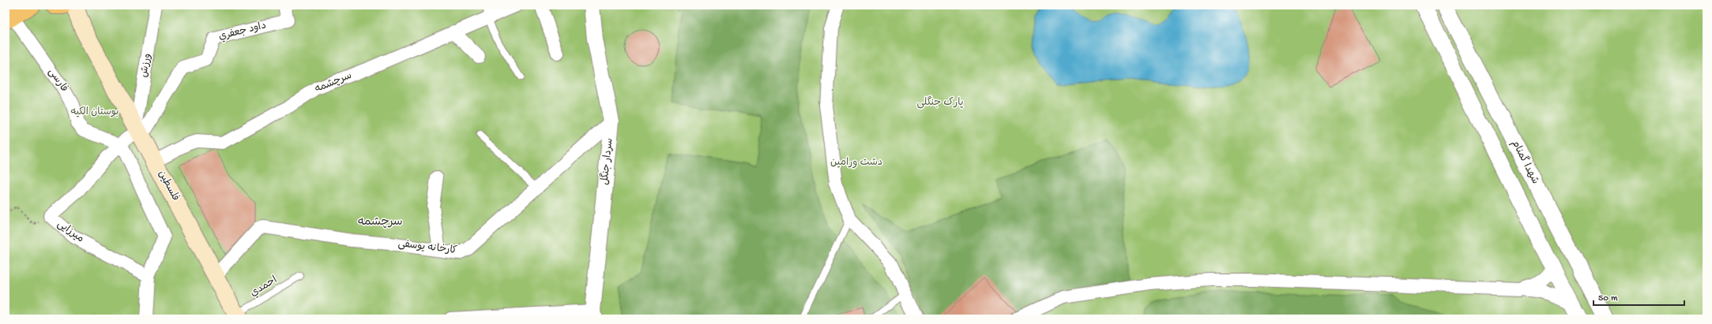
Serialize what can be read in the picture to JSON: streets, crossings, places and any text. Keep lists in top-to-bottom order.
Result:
{
  "streets": {
    "main road": ["فلسطین"],
    "street": [
      "داود جعفري",
      "ورزش",
      "فارسی",
      "سرچشمه",
      "سردار جنگل",
      "شهدا گمنام",
      "میرزایی",
      "کارخانه یوسفی"
    ],
    "lane": ["احمدي"]
  },
  "crossings": [
    ["داود جعفري", "ورزش"],
    ["داود جعفري", "فلسطین"],
    ["داود جعفري", "میرزایی"],
    ["ورزش", "فلسطین"],
    ["ورزش", "میرزایی"],
    ["فارسی", "میرزایی"],
    ["سرچشمه", "فلسطین"],
    ["سردار جنگل", "کارخانه یوسفی"],
    ["فلسطین", "میرزایی"],
    ["فلسطین", "کارخانه یوسفی"],
    ["فلسطین", "احمدي"]
  ],
  "districts": ["سرچشمه"],
  "parks": ["پارک جنگلی", "بوستان الکیه", "دشت ورامین"],
  "scale_bar": "50 m"
}
